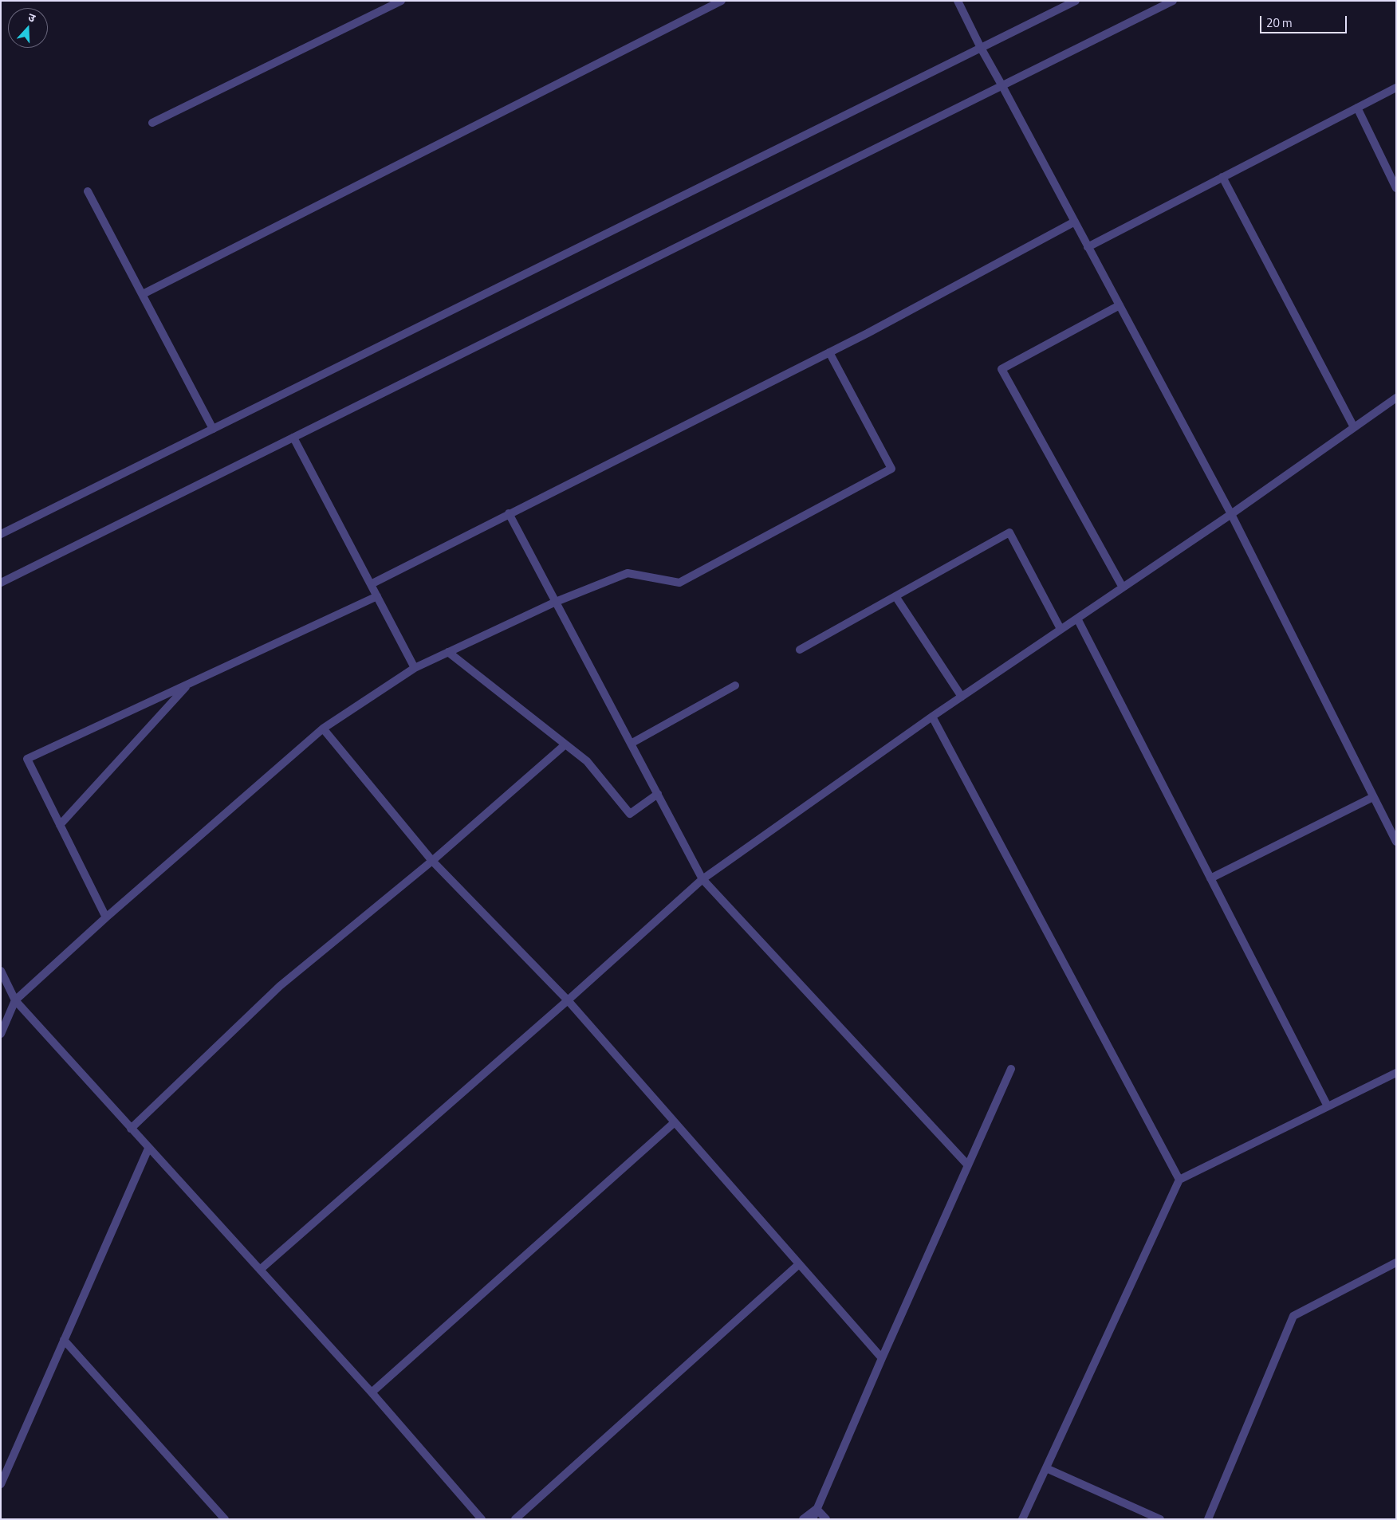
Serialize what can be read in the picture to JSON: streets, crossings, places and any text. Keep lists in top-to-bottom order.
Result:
{
  "scale_bar": "20 m",
  "north": "top"
}
